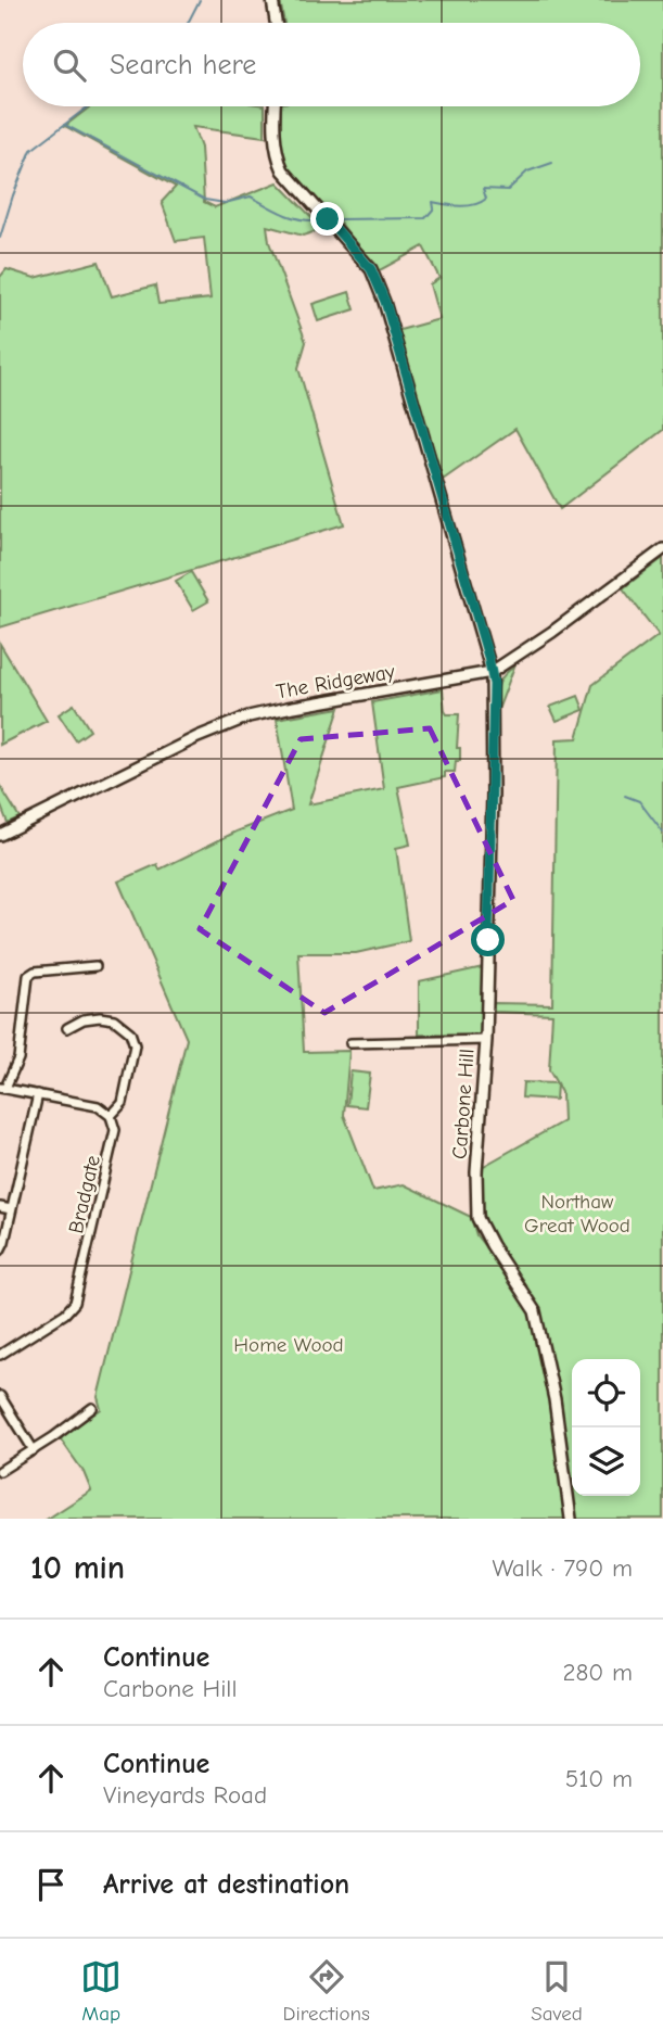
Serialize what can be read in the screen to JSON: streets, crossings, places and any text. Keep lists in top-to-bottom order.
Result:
{
  "streets": {
    "street": ["The Ridgeway", "Carbone Hill", "Bradgate"]
  },
  "crossings": [
    ["The Ridgeway", "Carbone Hill"]
  ],
  "parks": ["Northaw Great Wood", "Home Wood"],
  "page": {
    "search": "Search here",
    "heading": ["10 min", "Walk · 790 m"],
    "list": [
      ["Continue", "Carbone Hill", "280 m"],
      ["Continue", "Vineyards Road", "510 m"],
      "Arrive at destination"
    ],
    "nav": ["Map", "Directions", "Saved"]
  }
}
